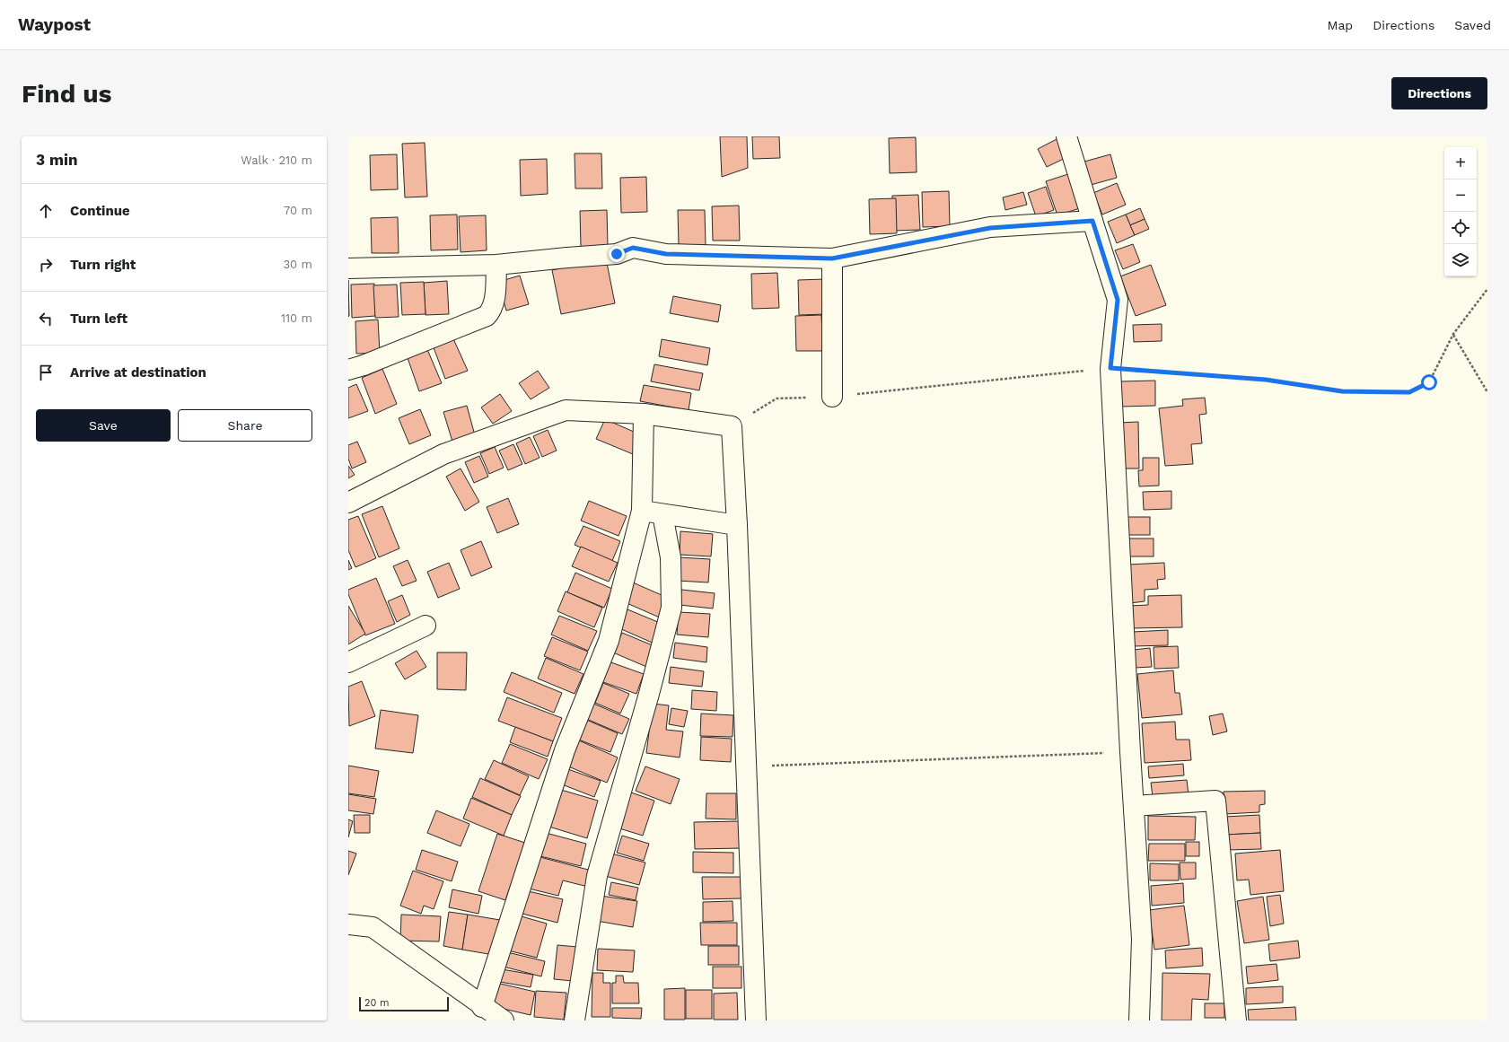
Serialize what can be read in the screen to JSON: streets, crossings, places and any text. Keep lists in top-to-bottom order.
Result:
{
  "scale_bar": "20 m",
  "page": {
    "header": "Waypost",
    "nav": ["Map", "Directions", "Saved"],
    "buttons": [
      "Directions",
      ["Save", "Share"]
    ],
    "title": "Find us",
    "heading": ["3 min", "Walk · 210 m"],
    "map_buttons": ["+", "−"],
    "list": [
      ["Continue", "70 m"],
      ["Turn right", "30 m"],
      ["Turn left", "110 m"],
      "Arrive at destination"
    ],
    "scale": "20 m"
  }
}
